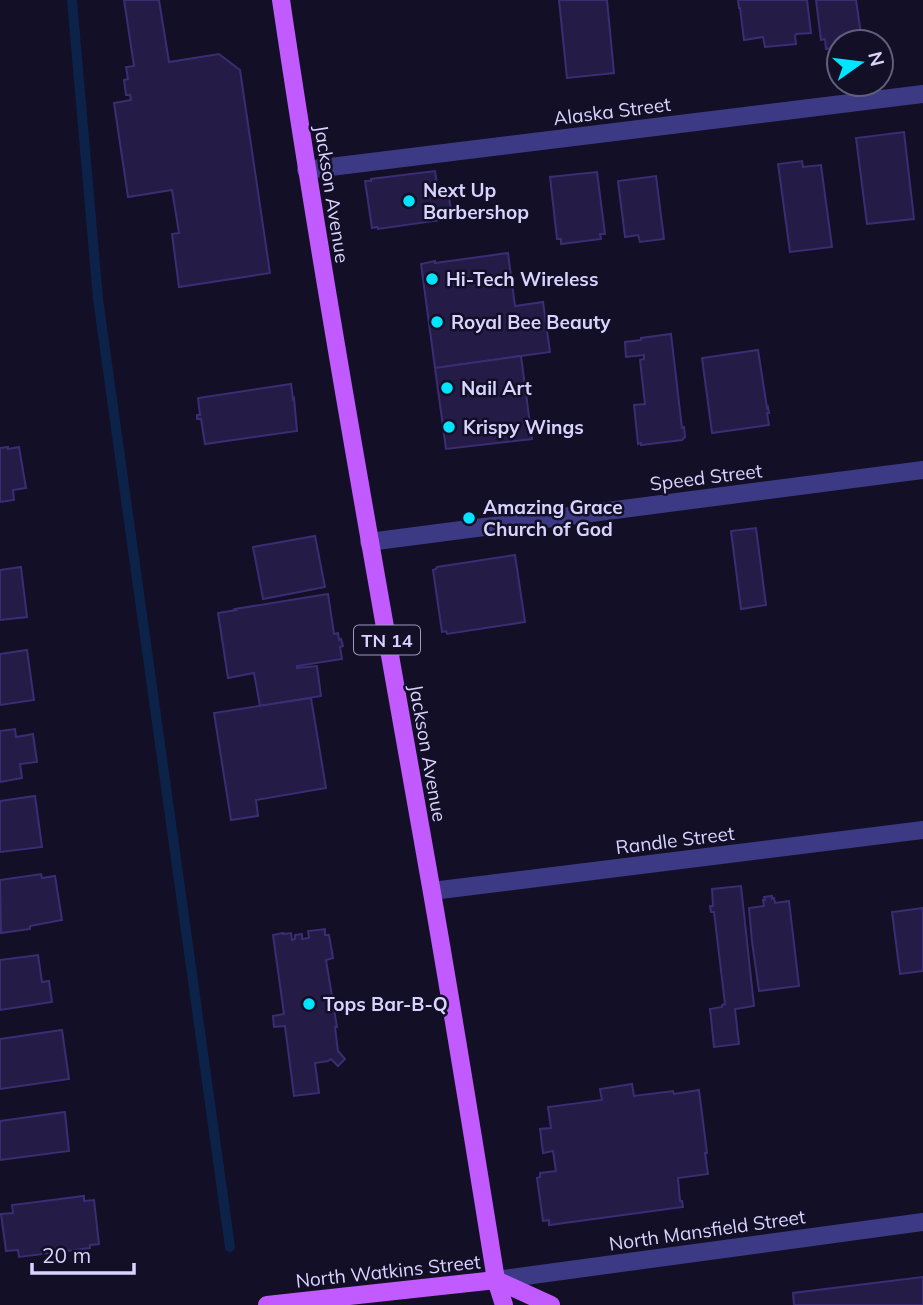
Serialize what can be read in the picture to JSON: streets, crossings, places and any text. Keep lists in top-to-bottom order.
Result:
{
  "streets": {
    "main road": ["Jackson Avenue", "TN 14", "North Watkins Street"],
    "street": [
      "Alaska Street",
      "Speed Street",
      "Randle Street",
      "North Mansfield Street"
    ]
  },
  "crossings": [
    ["Alaska Street", "Jackson Avenue"],
    ["Jackson Avenue", "Speed Street"],
    ["Jackson Avenue", "Randle Street"],
    ["Jackson Avenue", "North Mansfield Street"],
    ["Jackson Avenue", "North Watkins Street"],
    ["North Mansfield Street", "North Watkins Street"]
  ],
  "places": [
    "Next Up Barbershop",
    "Hi-Tech Wireless",
    "Royal Bee Beauty",
    "Nail Art",
    "Krispy Wings",
    "Amazing Grace Church of God",
    "Tops Bar-B-Q"
  ],
  "scale_bar": "20 m",
  "north": "right"
}
